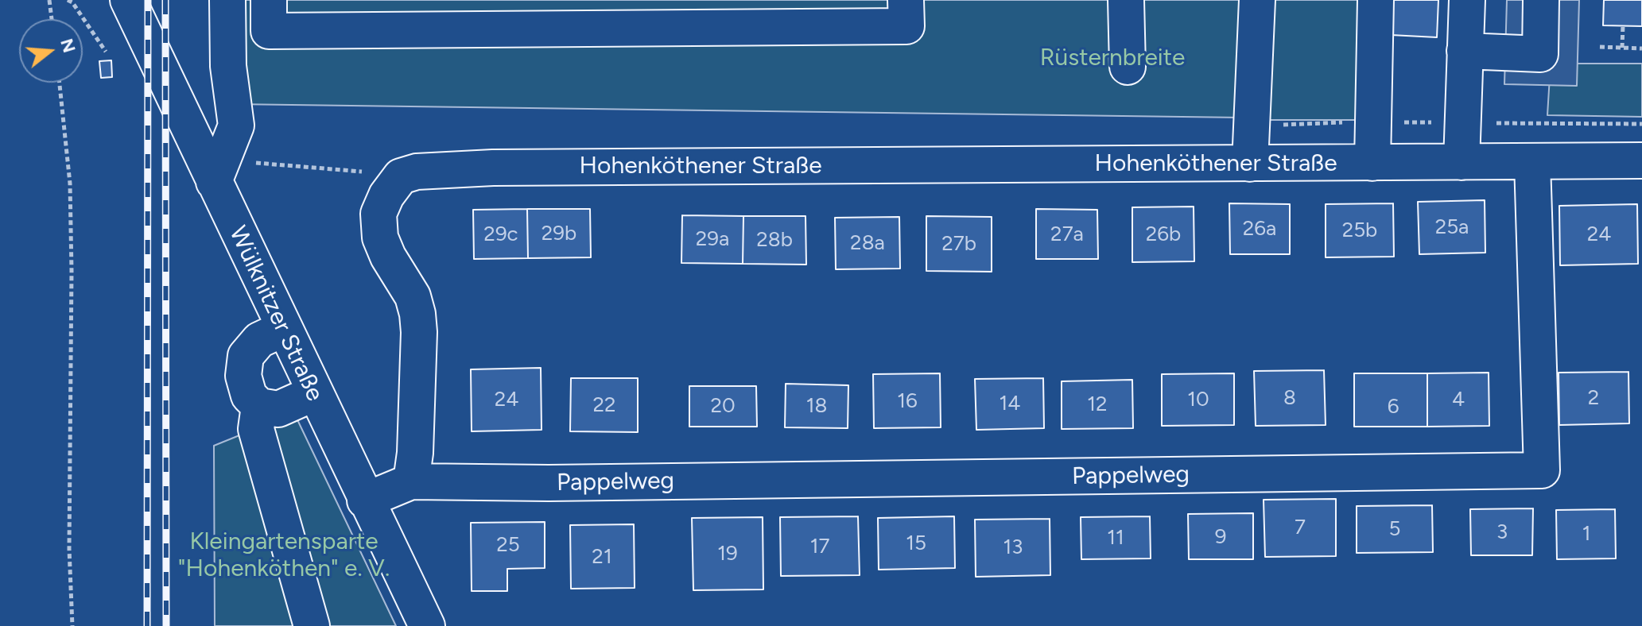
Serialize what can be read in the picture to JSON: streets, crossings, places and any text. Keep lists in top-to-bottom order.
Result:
{
  "streets": {
    "street": ["Hohenköthener Straße", "Wülknitzer Straße", "Pappelweg"]
  },
  "crossings": [
    ["Hohenköthener Straße", "Pappelweg"]
  ],
  "parks": ["Rüsternbreite", "Kleingartensparte \"Hohenköthen\" e. V."],
  "house_numbers": [
    "25a",
    "26a",
    "25b",
    "29b",
    "29c",
    "27a",
    "26b",
    "24",
    "29a",
    "28b",
    "28a",
    "27b",
    "8",
    "2",
    "24",
    "10",
    "4",
    "16",
    "14",
    "12",
    "22",
    "20",
    "18",
    "6",
    "7",
    "5",
    "3",
    "1",
    "9",
    "11",
    "15",
    "25",
    "17",
    "13",
    "19",
    "21"
  ],
  "north": "right"
}
